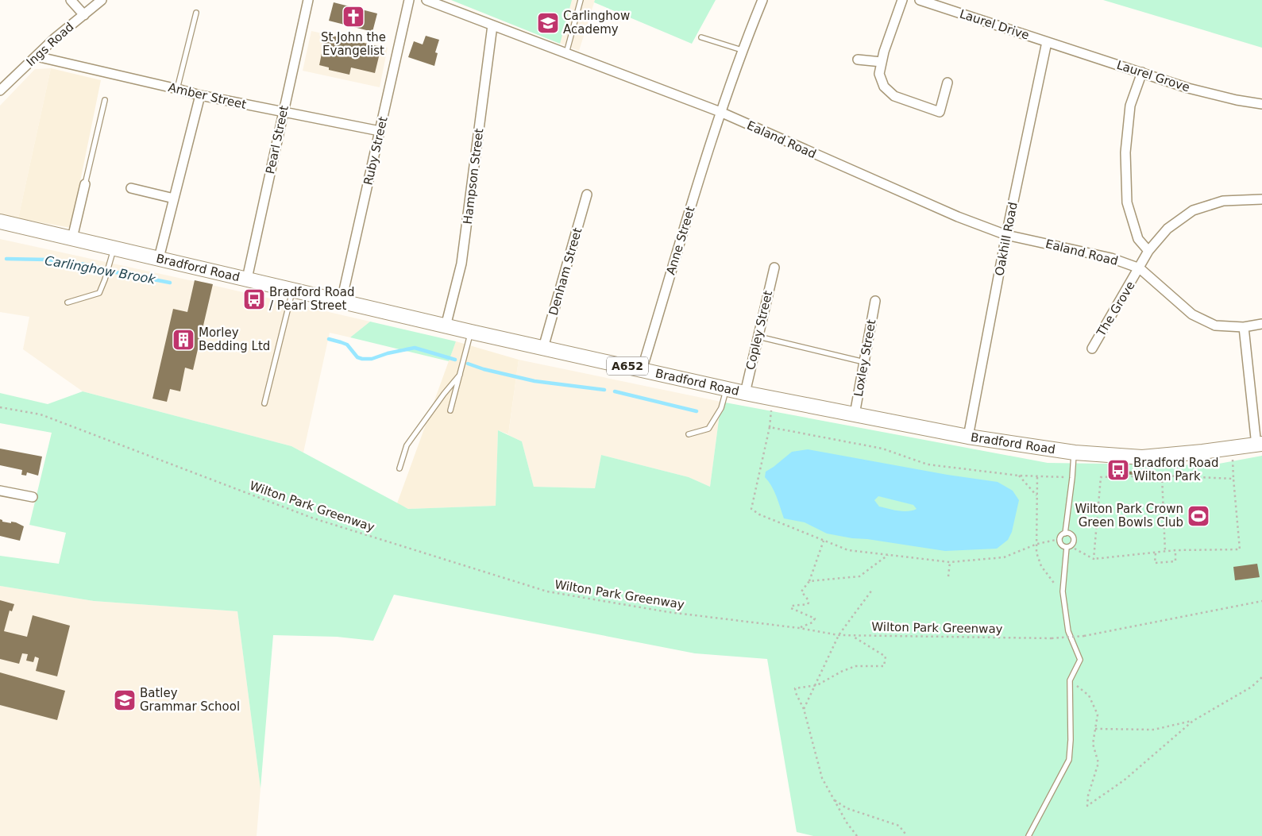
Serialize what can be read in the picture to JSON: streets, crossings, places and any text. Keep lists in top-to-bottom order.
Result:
{
  "streets": {
    "main road": ["Bradford Road", "A652"],
    "street": [
      "Laurel Drive",
      "Ings Road",
      "Laurel Grove",
      "Amber Street",
      "Pearl Street",
      "Ealand Road",
      "Ruby Street",
      "Hampson Street",
      "Oakhill Road",
      "Anne Street",
      "Denham Street",
      "The Grove",
      "Copley Street",
      "Loxley Street"
    ],
    "path": ["Wilton Park Greenway"]
  },
  "crossings": [
    ["Laurel Drive", "Laurel Grove"],
    ["Laurel Drive", "Oakhill Road"],
    ["Ings Road", "Amber Street"],
    ["Laurel Grove", "Oakhill Road"],
    ["Amber Street", "Pearl Street"],
    ["Amber Street", "Ruby Street"],
    ["Pearl Street", "Bradford Road"],
    ["Ealand Road", "Hampson Street"],
    ["Ealand Road", "Oakhill Road"],
    ["Ealand Road", "Anne Street"],
    ["Ealand Road", "The Grove"],
    ["Ruby Street", "Bradford Road"],
    ["Hampson Street", "Bradford Road"],
    ["Oakhill Road", "Bradford Road"],
    ["Anne Street", "Bradford Road"],
    ["Bradford Road", "Denham Street"],
    ["Bradford Road", "Copley Street"],
    ["Bradford Road", "Loxley Street"]
  ],
  "water": ["Carlinghow Brook"],
  "places": {
    "church": ["St John the Evangelist"],
    "school or university": ["Carlinghow Academy", "Batley Grammar School"],
    "bus stop": ["Bradford Road / Pearl Street", "Bradford Road Wilton Park"],
    "building": ["Morley Bedding Ltd"],
    "sports": ["Wilton Park Crown Green Bowls Club"]
  }
}
